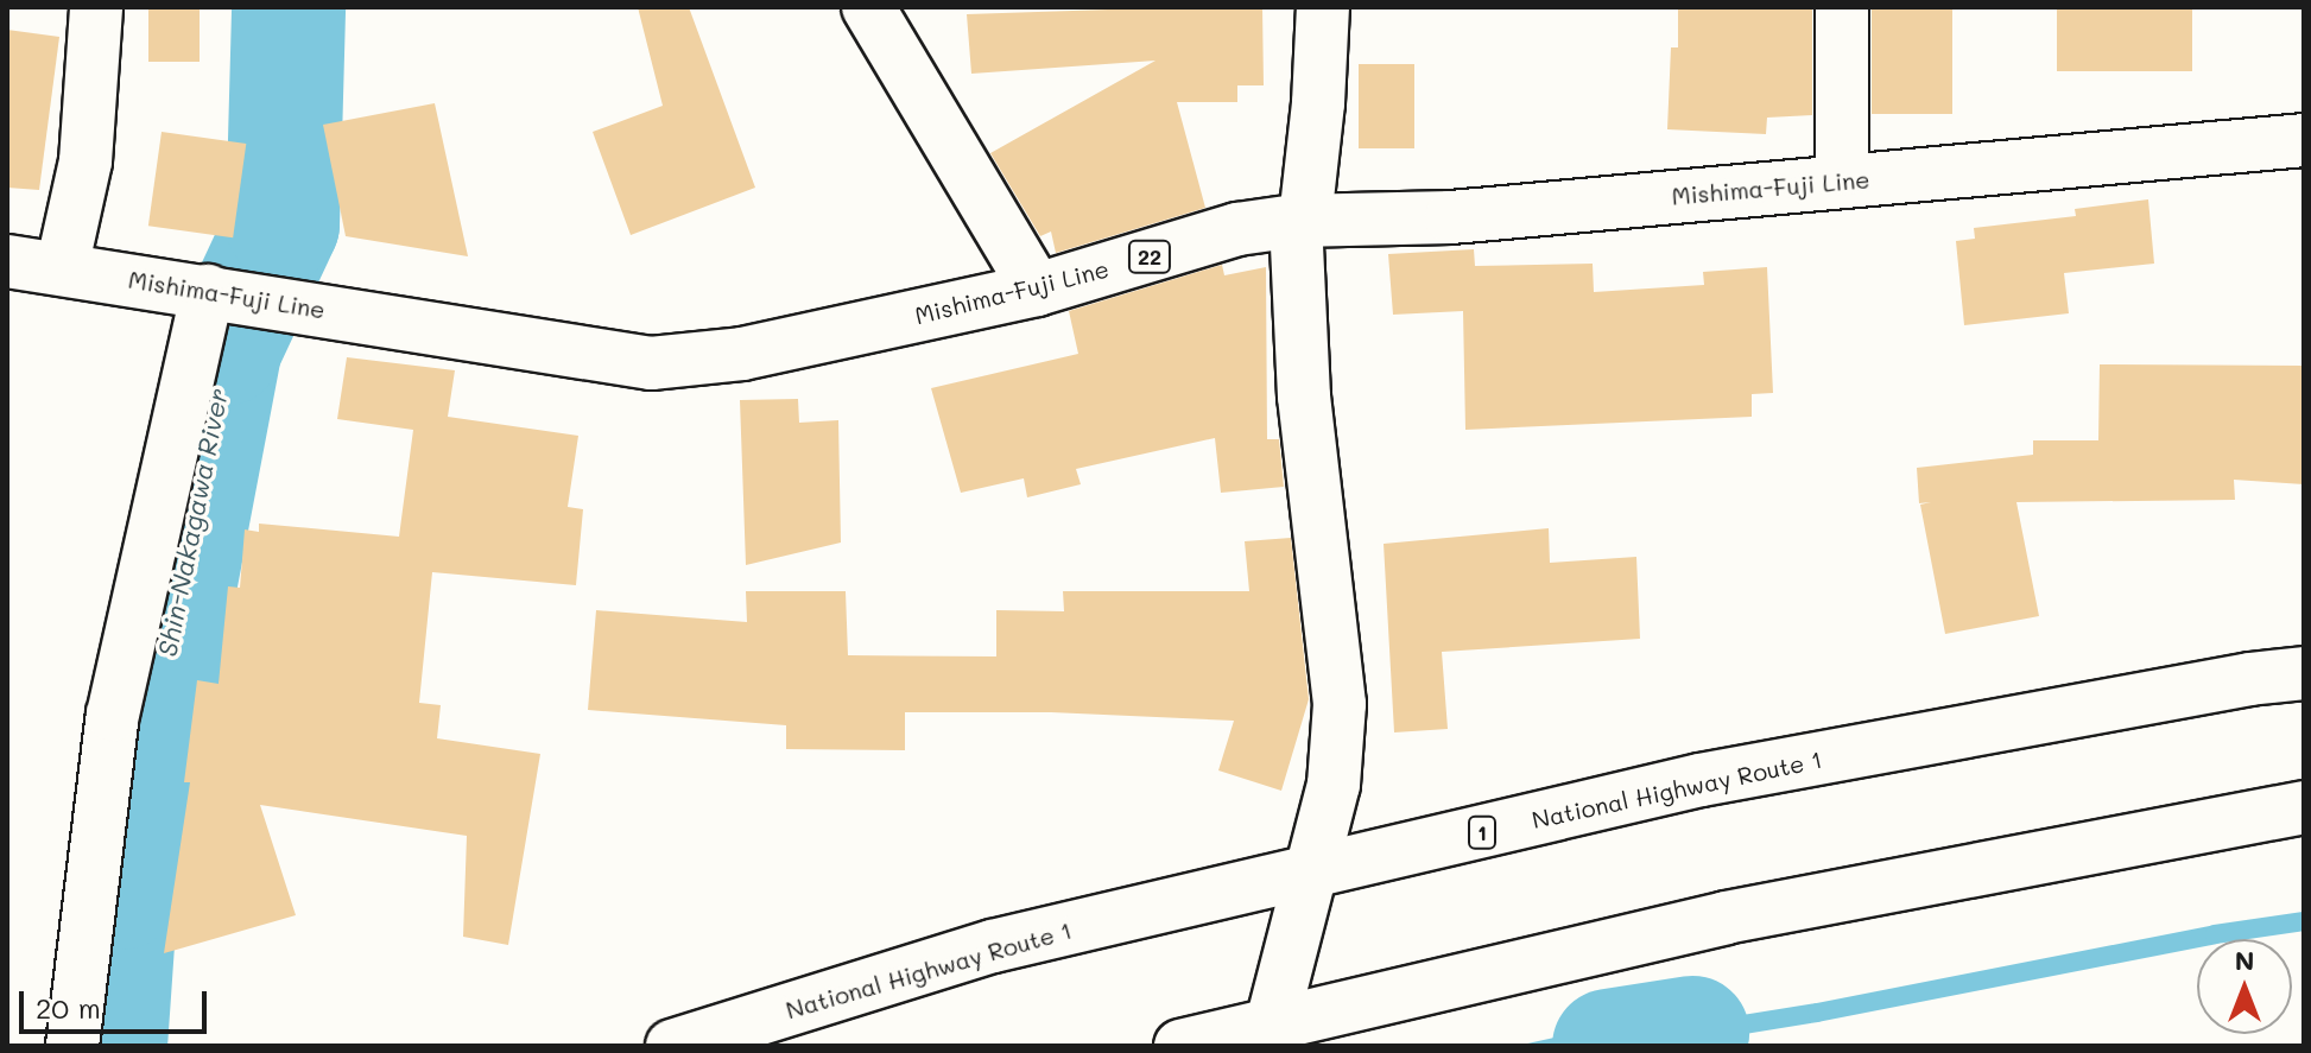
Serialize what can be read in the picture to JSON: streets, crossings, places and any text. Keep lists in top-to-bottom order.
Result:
{
  "streets": {
    "main road": [
      "Mishima-Fuji Line",
      "22",
      "National Highway Route 1",
      "1"
    ]
  },
  "water": ["Shin-Nakagawa River"],
  "scale_bar": "20 m",
  "north": "top"
}
